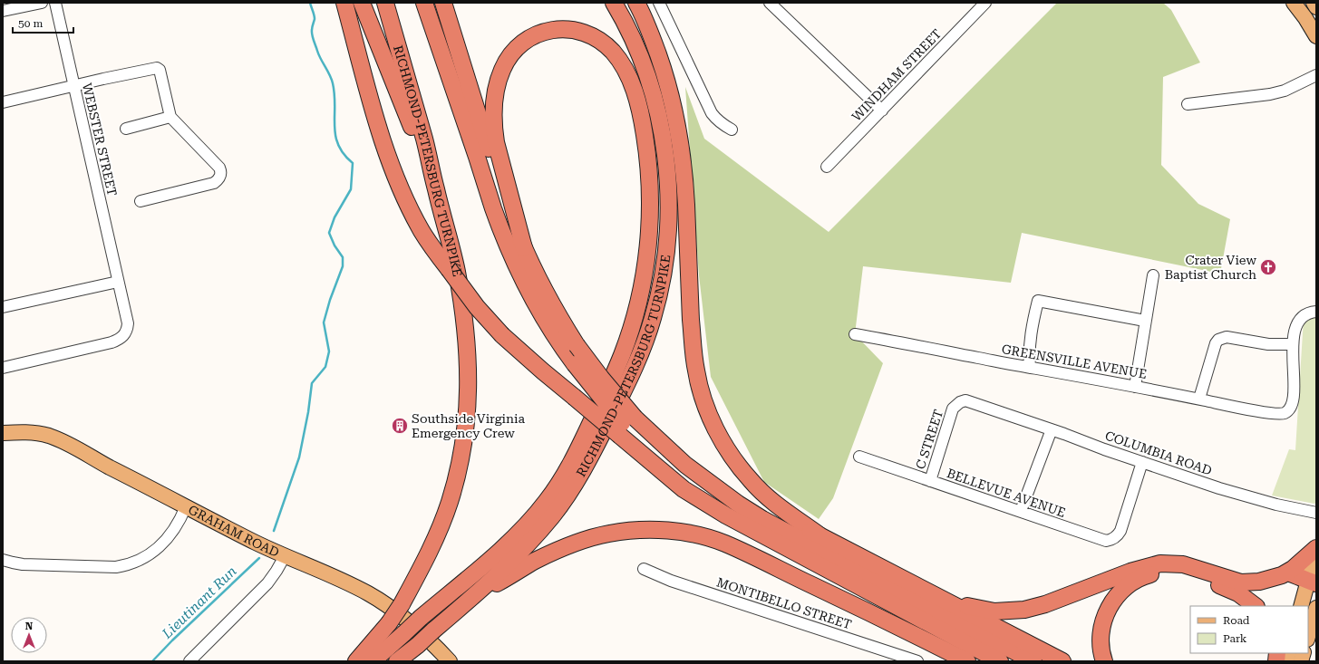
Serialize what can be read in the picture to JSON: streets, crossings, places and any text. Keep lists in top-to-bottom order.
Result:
{
  "streets": {
    "highway": ["RICHMOND-PETERSBURG TURNPIKE"],
    "main road": ["GRAHAM ROAD"],
    "street": [
      "WINDHAM STREET",
      "WEBSTER STREET",
      "GREENSVILLE AVENUE",
      "C STREET",
      "COLUMBIA ROAD",
      "BELLEVUE AVENUE",
      "MONTIBELLO STREET"
    ]
  },
  "crossings": [
    ["C STREET", "COLUMBIA ROAD"],
    ["C STREET", "BELLEVUE AVENUE"],
    ["COLUMBIA ROAD", "BELLEVUE AVENUE"]
  ],
  "water": ["Lieutinant Run"],
  "places": {
    "church": ["Crater View Baptist Church"],
    "building": ["Southside Virginia Emergency Crew"]
  },
  "legend": ["Road", "Park"],
  "scale_bar": "50 m",
  "north": "top"
}
